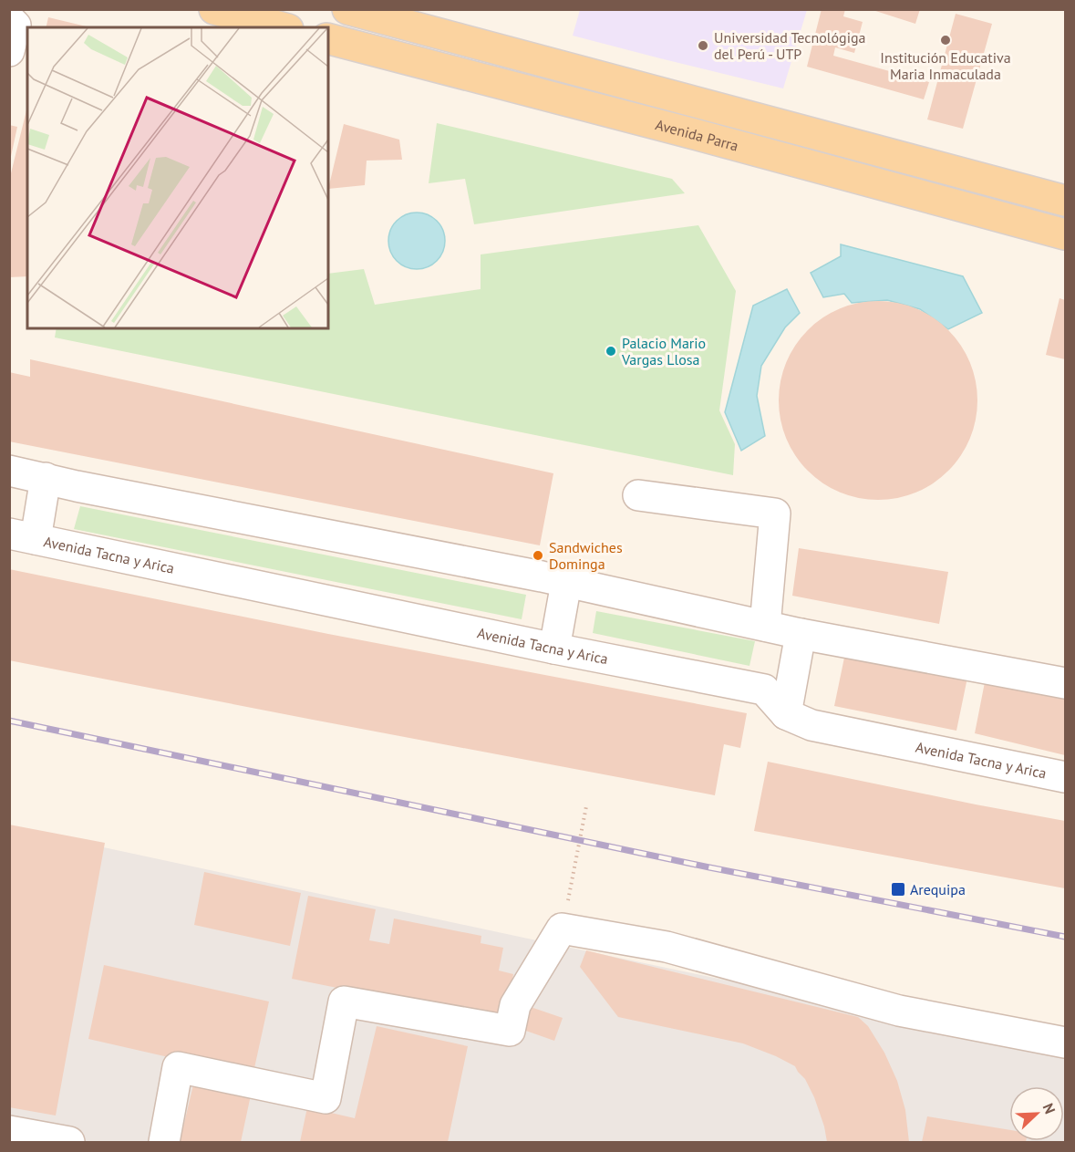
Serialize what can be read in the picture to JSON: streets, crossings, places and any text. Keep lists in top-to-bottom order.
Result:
{
  "streets": {
    "main road": ["Avenida Parra"],
    "street": ["Avenida Tacna y Arica"]
  },
  "places": {
    "other": [
      "Institución Educativa Maria Inmaculada",
      "Universidad Tecnológiga del Perú - UTP",
      "Palacio Mario Vargas Llosa",
      "Sandwiches Dominga"
    ],
    "transit": ["Arequipa"]
  },
  "north": "top right"
}
